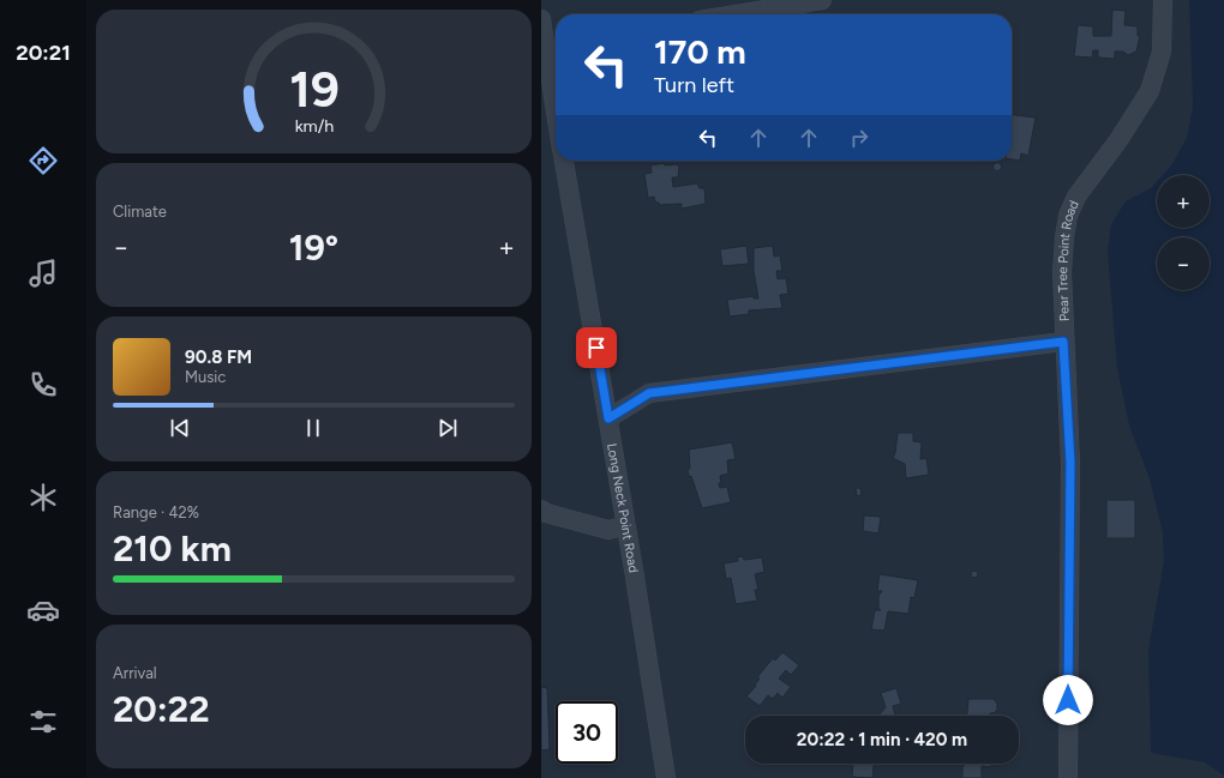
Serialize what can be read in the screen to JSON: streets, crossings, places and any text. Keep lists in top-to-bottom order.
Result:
{
  "streets": {
    "street": ["Pear Tree Point Road", "Long Neck Point Road"]
  },
  "page": {
    "tabs": "20:21",
    "turn": ["170 m", "Turn left"],
    "tile": [
      "Climate",
      ["Range · 42%", "210 km"],
      ["Arrival", "20:22"]
    ],
    "map_buttons": ["+", "−"],
    "heat": ["−", "19°", "+"],
    "song": ["90.8 FM", "Music"],
    "limit": "30",
    "trip": "20:22 · 1 min · 420 m",
    "gauge": ["19", "km/h"]
  }
}
